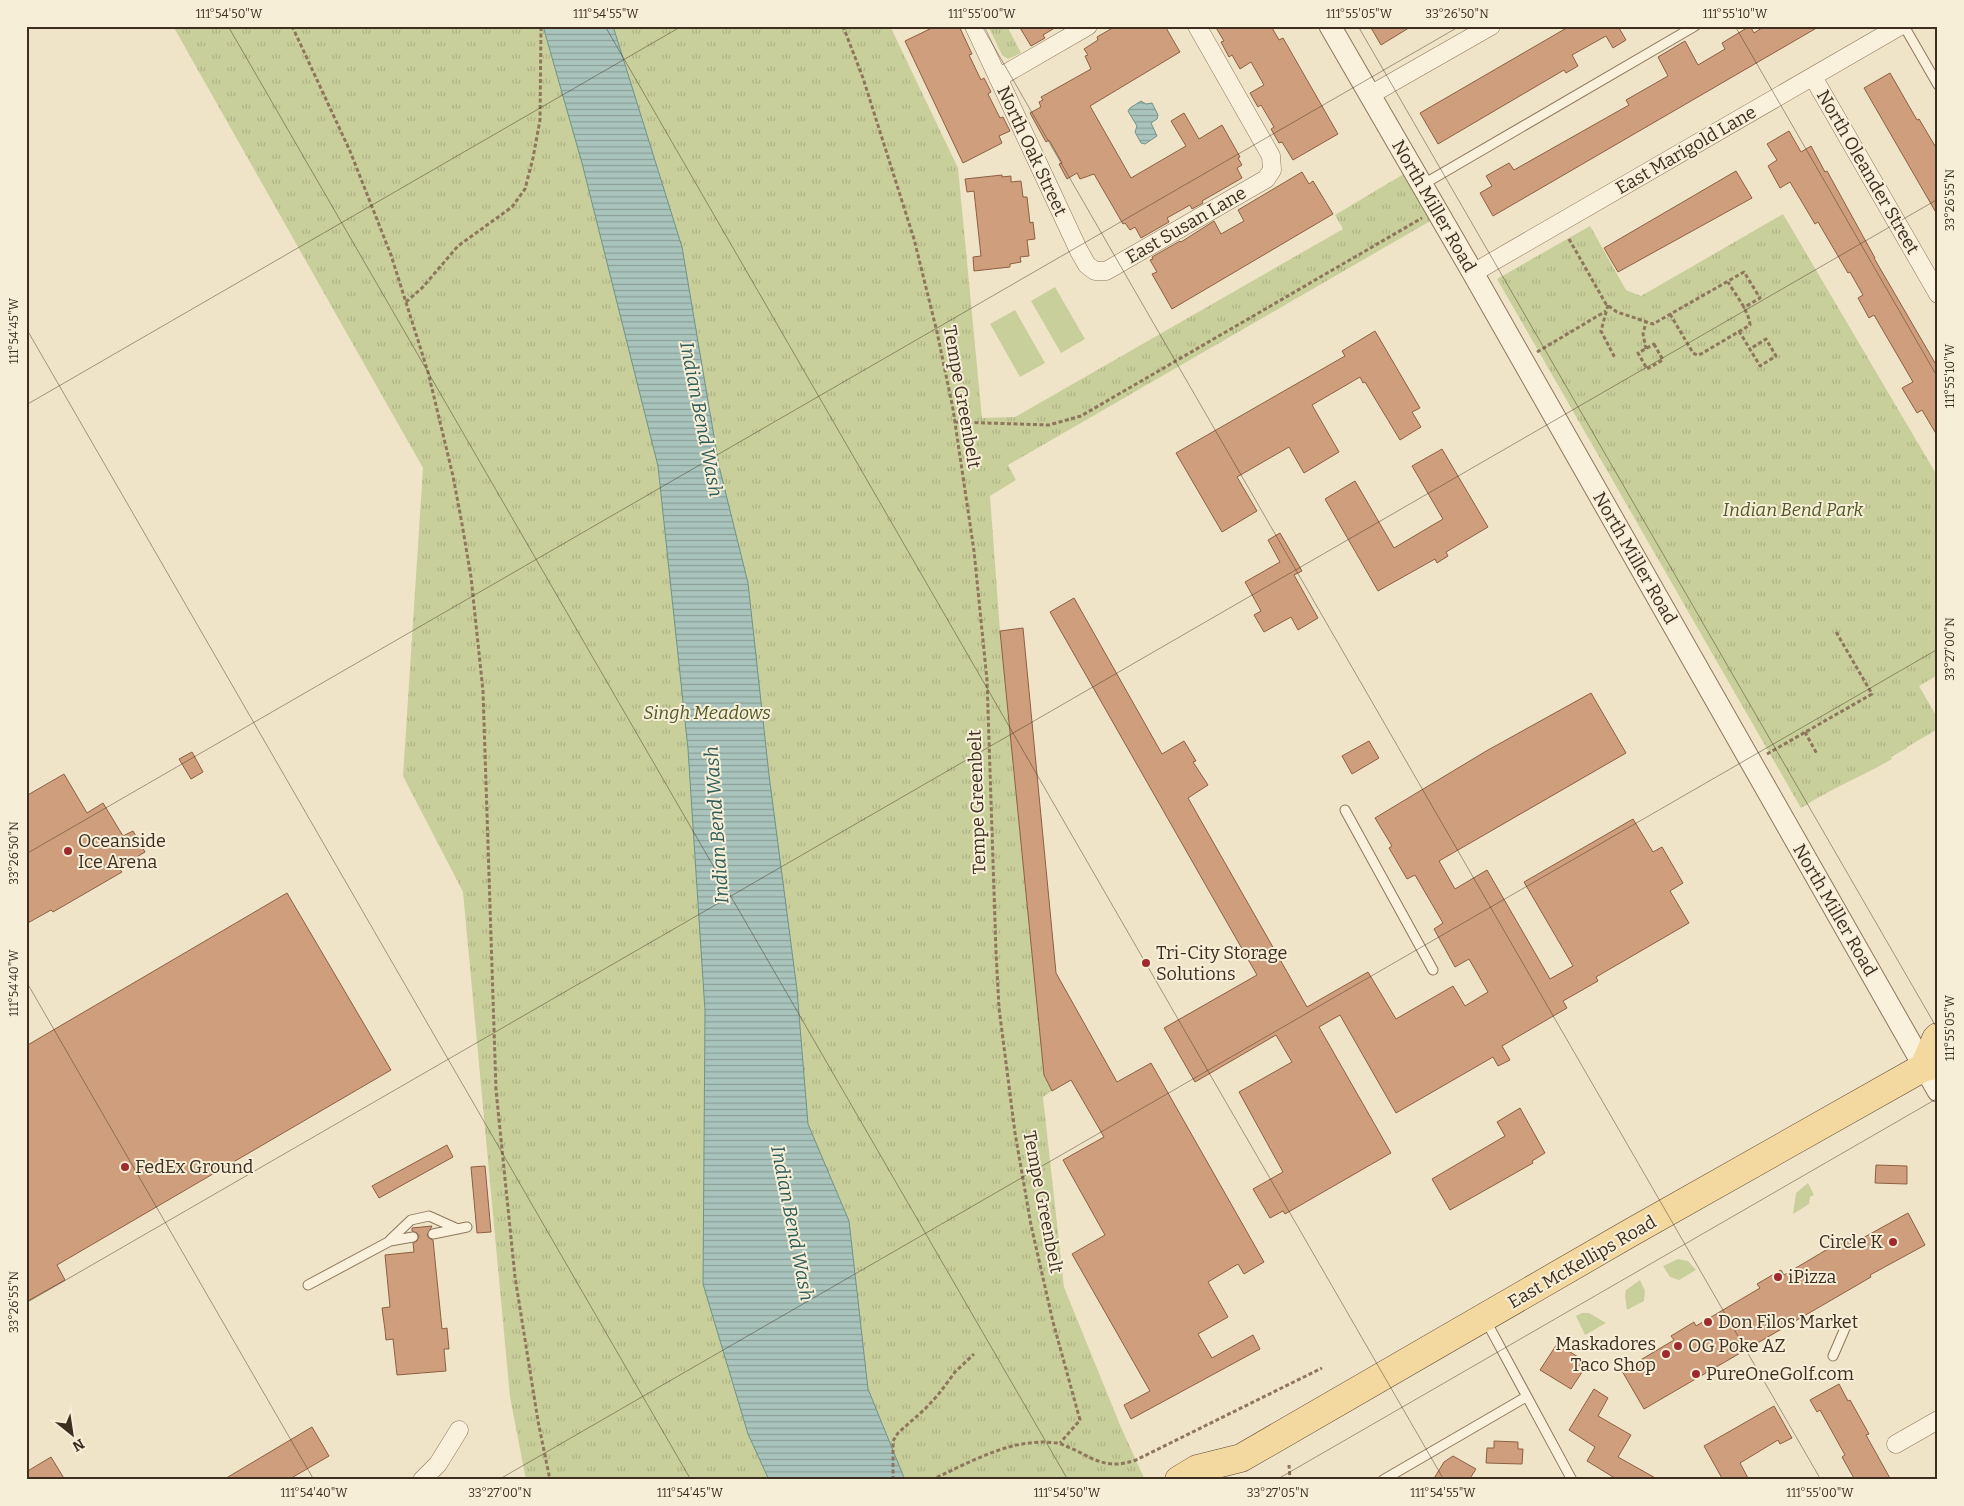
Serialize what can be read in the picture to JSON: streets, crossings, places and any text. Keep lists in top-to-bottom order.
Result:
{
  "streets": {
    "main road": ["East McKellips Road"],
    "street": [
      "East Marigold Lane",
      "North Oak Street",
      "North Oleander Street",
      "North Miller Road",
      "East Susan Lane"
    ],
    "path": ["Tempe Greenbelt"]
  },
  "crossings": [
    ["East Marigold Lane", "North Oleander Street"],
    ["East Marigold Lane", "North Miller Road"],
    ["North Oak Street", "East Susan Lane"],
    ["North Miller Road", "East McKellips Road"]
  ],
  "water": ["Indian Bend Wash"],
  "parks": ["Indian Bend Park", "Singh Meadows"],
  "places": [
    "Oceanside Ice Arena",
    "Tri-City Storage Solutions",
    "FedEx Ground",
    "Circle K",
    "iPizza",
    "Don Filos Market",
    "OG Poke AZ",
    "Maskadores Taco Shop",
    "PureOneGolf.com"
  ],
  "north": "bottom right",
  "coordinates": [
    "111°54'50\"W",
    "111°54'55\"W",
    "111°55'00\"W",
    "111°55'05\"W",
    "33°26'50\"N",
    "111°55'10\"W",
    "33°26'55\"N",
    "111°54'45\"W",
    "33°27'00\"N",
    "111°54'40\"W",
    "33°27'05\"N"
  ]
}
